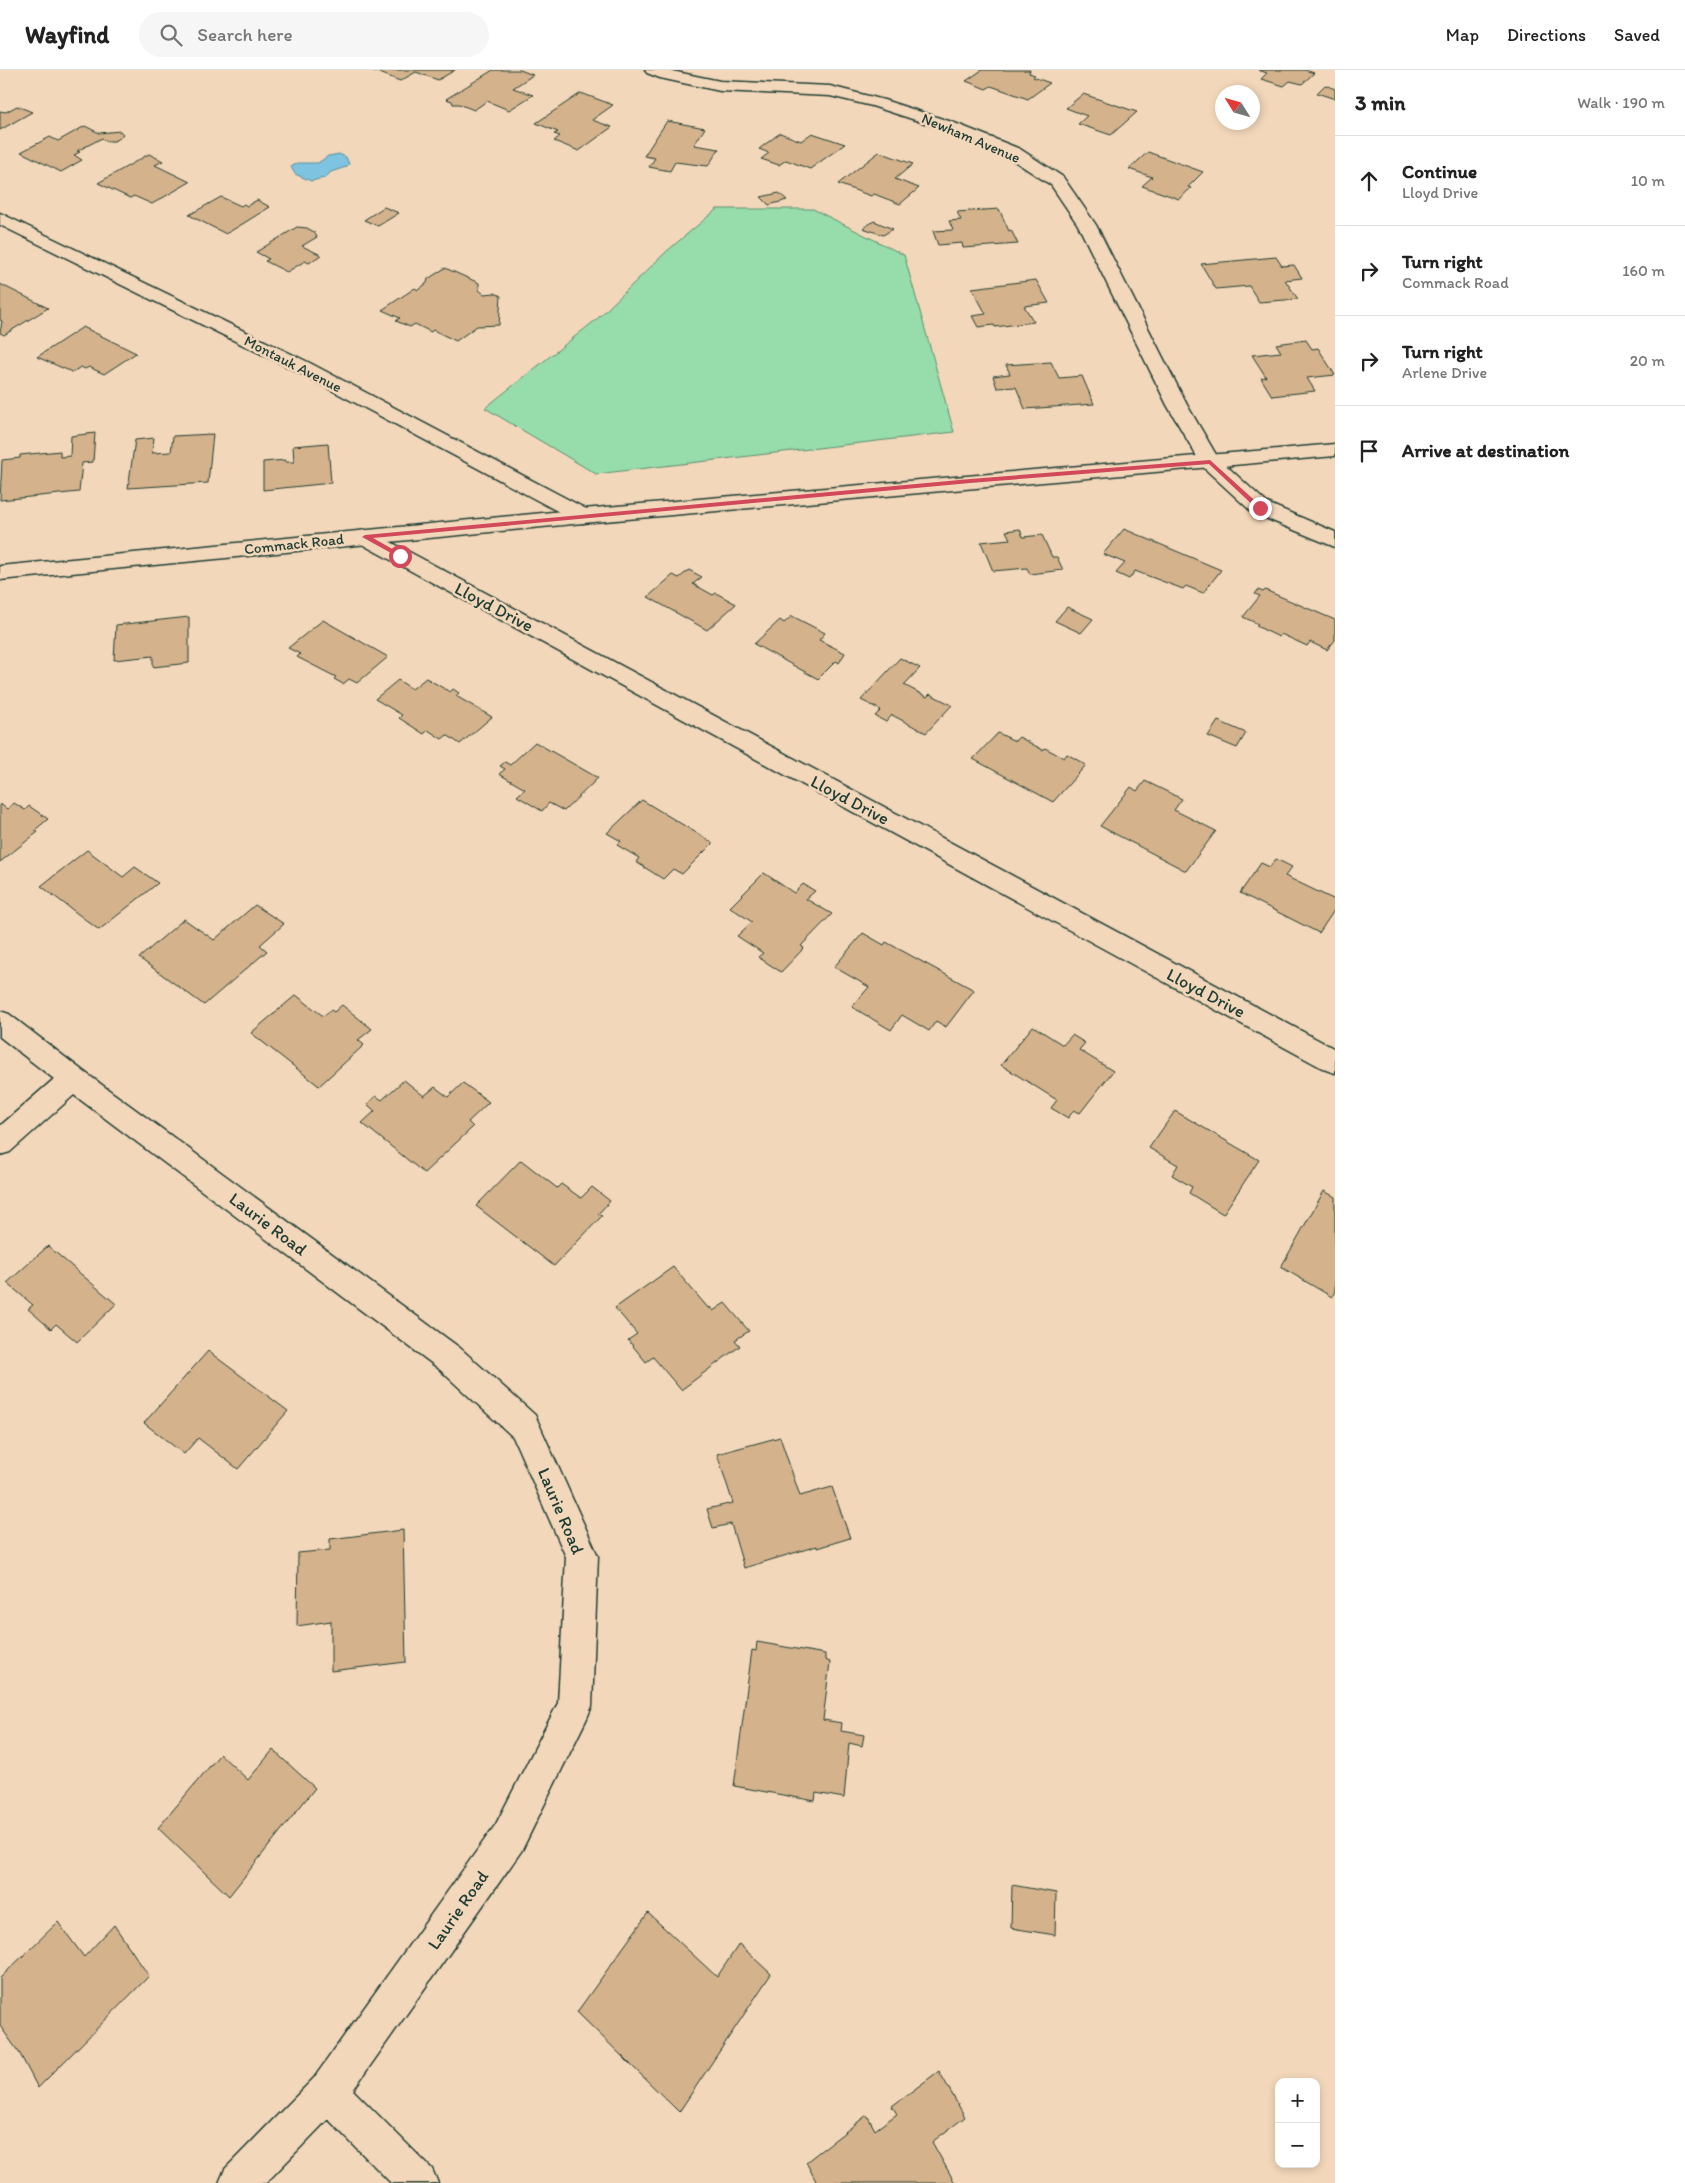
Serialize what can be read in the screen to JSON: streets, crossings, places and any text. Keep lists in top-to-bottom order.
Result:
{
  "streets": {
    "street": [
      "Newham Avenue",
      "Montauk Avenue",
      "Commack Road",
      "Lloyd Drive",
      "Laurie Road"
    ]
  },
  "crossings": [
    ["Newham Avenue", "Commack Road"],
    ["Montauk Avenue", "Commack Road"],
    ["Commack Road", "Lloyd Drive"]
  ],
  "north": "top left",
  "page": {
    "header": "Wayfind",
    "search": "Search here",
    "nav": ["Map", "Directions", "Saved"],
    "heading": ["3 min", "Walk · 190 m"],
    "list": [
      ["Continue", "Lloyd Drive", "10 m"],
      ["Turn right", "Commack Road", "160 m"],
      ["Turn right", "Arlene Drive", "20 m"],
      "Arrive at destination"
    ],
    "map_buttons": ["+", "−"]
  }
}
